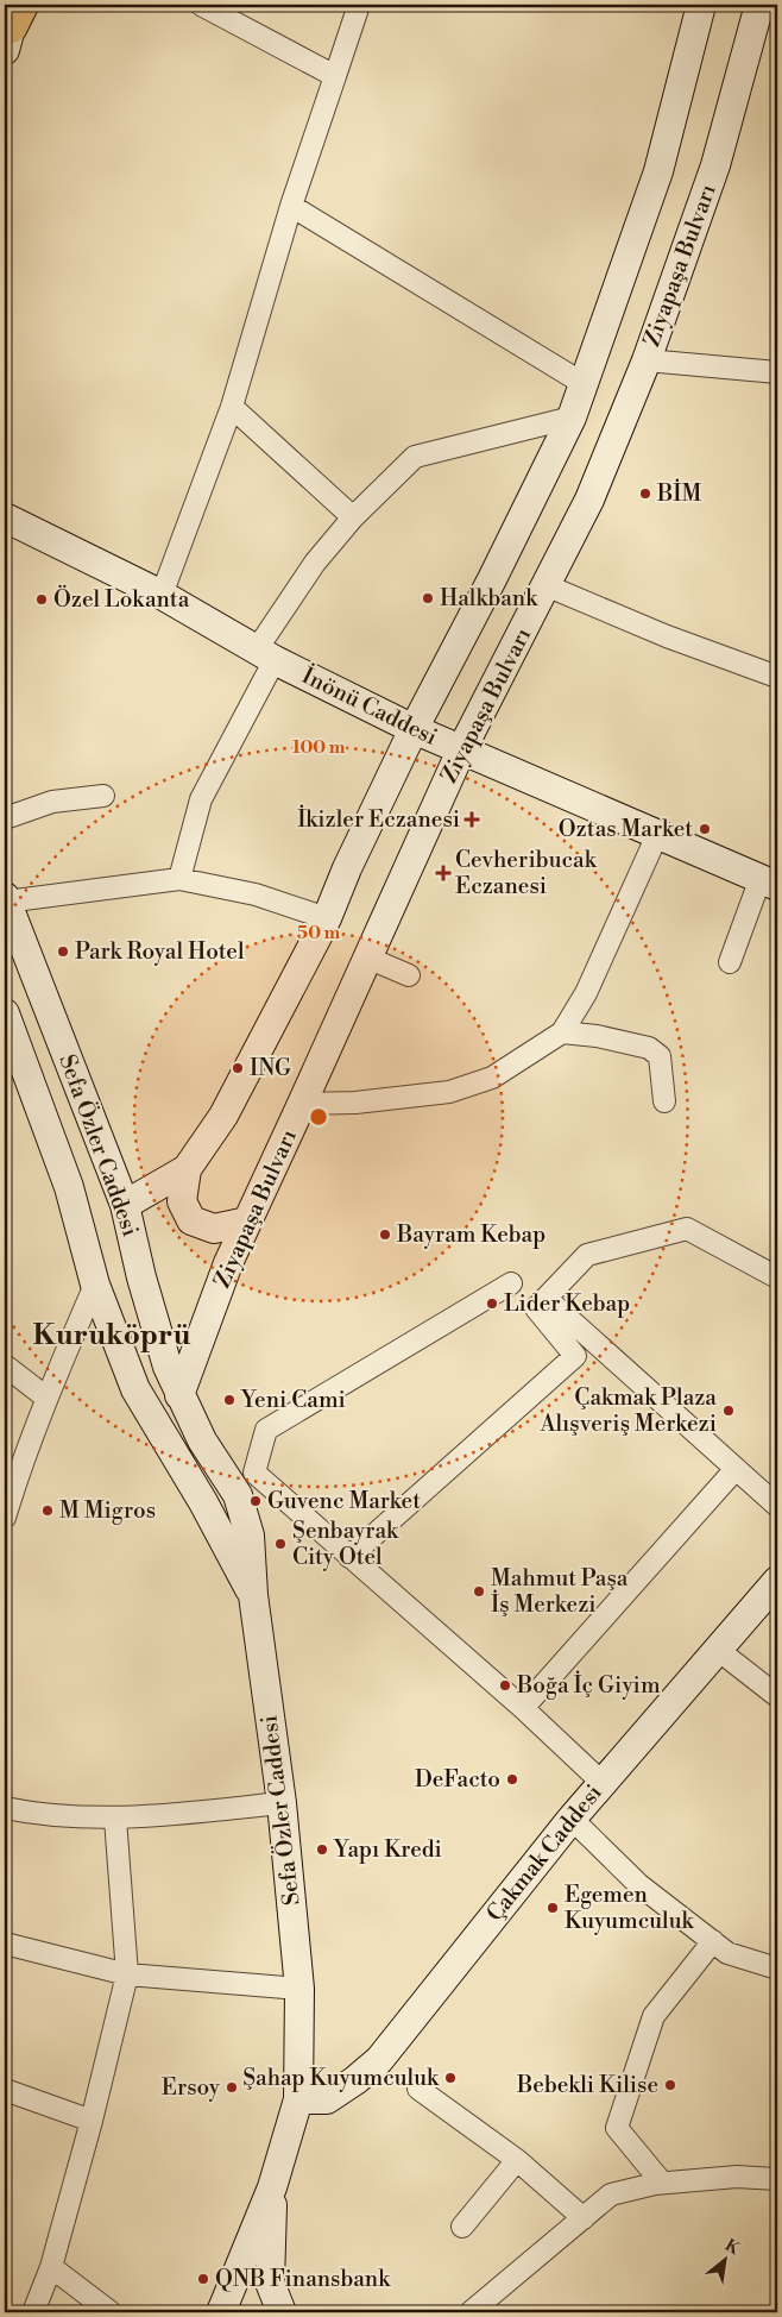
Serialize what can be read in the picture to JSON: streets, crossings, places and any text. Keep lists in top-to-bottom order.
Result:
{
  "streets": {
    "main road": [
      "Ziyapaşa Bulvarı",
      "İnönü Caddesi",
      "Sefa Özler Caddesi",
      "Çakmak Caddesi"
    ]
  },
  "crossings": [
    ["Ziyapaşa Bulvarı", "İnönü Caddesi"],
    ["Ziyapaşa Bulvarı", "Sefa Özler Caddesi"],
    ["Sefa Özler Caddesi", "Çakmak Caddesi"]
  ],
  "districts": ["Kuruköprü"],
  "places": {
    "other": [
      "BİM",
      "Halkbank",
      "Özel Lokanta",
      "Oztas Market",
      "Park Royal Hotel",
      "ING",
      "Bayram Kebap",
      "Lider Kebap",
      "Yeni Cami",
      "Çakmak Plaza Alışveriş Merkezi",
      "Guvenc Market",
      "M Migros",
      "Şenbayrak City Otel",
      "Mahmut Paşa İş Merkezi",
      "Boğa İç Giyim",
      "DeFacto",
      "Yapı Kredi",
      "Egemen Kuyumculuk",
      "Şahap Kuyumculuk",
      "Bebekli Kilise",
      "Ersoy",
      "QNB Finansbank"
    ],
    "health": ["İkizler Eczanesi", "Cevheribucak Eczanesi"]
  },
  "north": "top right",
  "rings": ["100 m", "50 m"]
}
